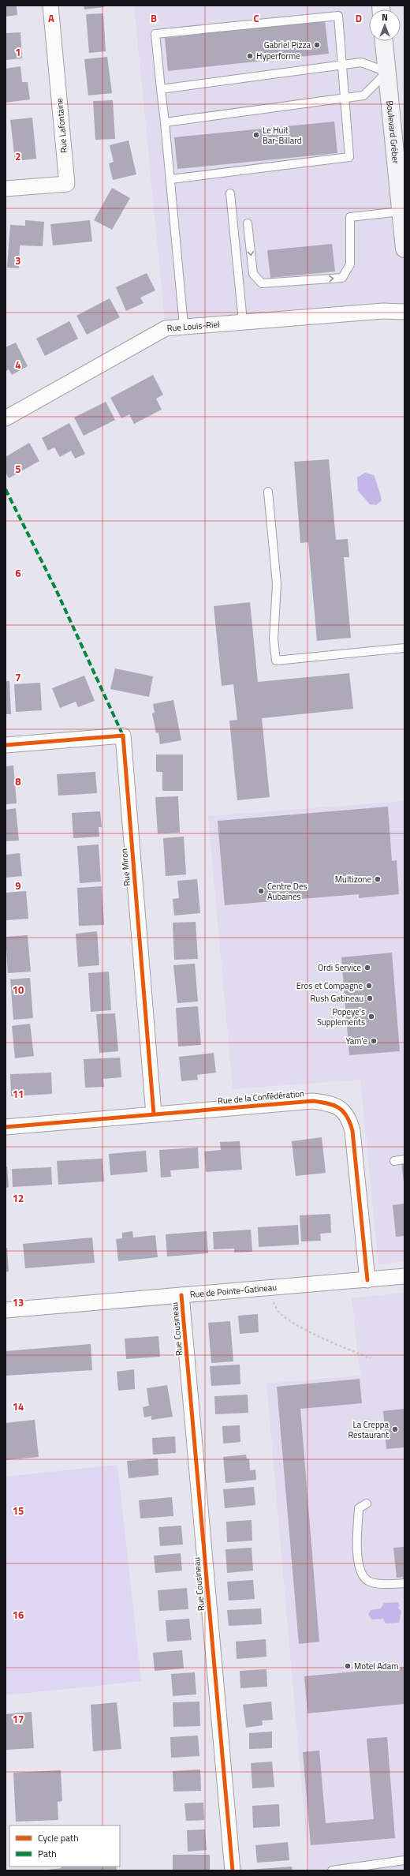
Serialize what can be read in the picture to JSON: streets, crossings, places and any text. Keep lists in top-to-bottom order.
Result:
{
  "streets": {
    "main road": ["Boulevard Gréber"],
    "street": [
      "Rue Lafontaine",
      "Rue Louis-Riel",
      "Rue Miron",
      "Rue de la Confédération",
      "Rue de Pointe-Gatineau",
      "Rue Cousineau"
    ]
  },
  "crossings": [
    ["Rue Miron", "Rue de la Confédération"],
    ["Rue de la Confédération", "Rue de Pointe-Gatineau"],
    ["Rue de Pointe-Gatineau", "Rue Cousineau"]
  ],
  "places": [
    "Gabriel Pizza",
    "Hyperforme",
    "Le Huit Bar-Billard",
    "Multizone",
    "Centre Des Aubaines",
    "Ordi Service",
    "Eros et Compagne",
    "Rush Gatineau",
    "Popeye's Supplements",
    "Yam'e",
    "La Creppa Restaurant",
    "Motel Adam"
  ],
  "legend": ["Cycle path", "Path"],
  "north": "top",
  "grid": {
    "columns": [
      "A",
      "B",
      "C",
      "D"
    ],
    "rows": [
      "1",
      "2",
      "3",
      "4",
      "5",
      "6",
      "7",
      "8",
      "9",
      "10",
      "11",
      "12",
      "13",
      "14",
      "15",
      "16",
      "17"
    ]
  }
}
